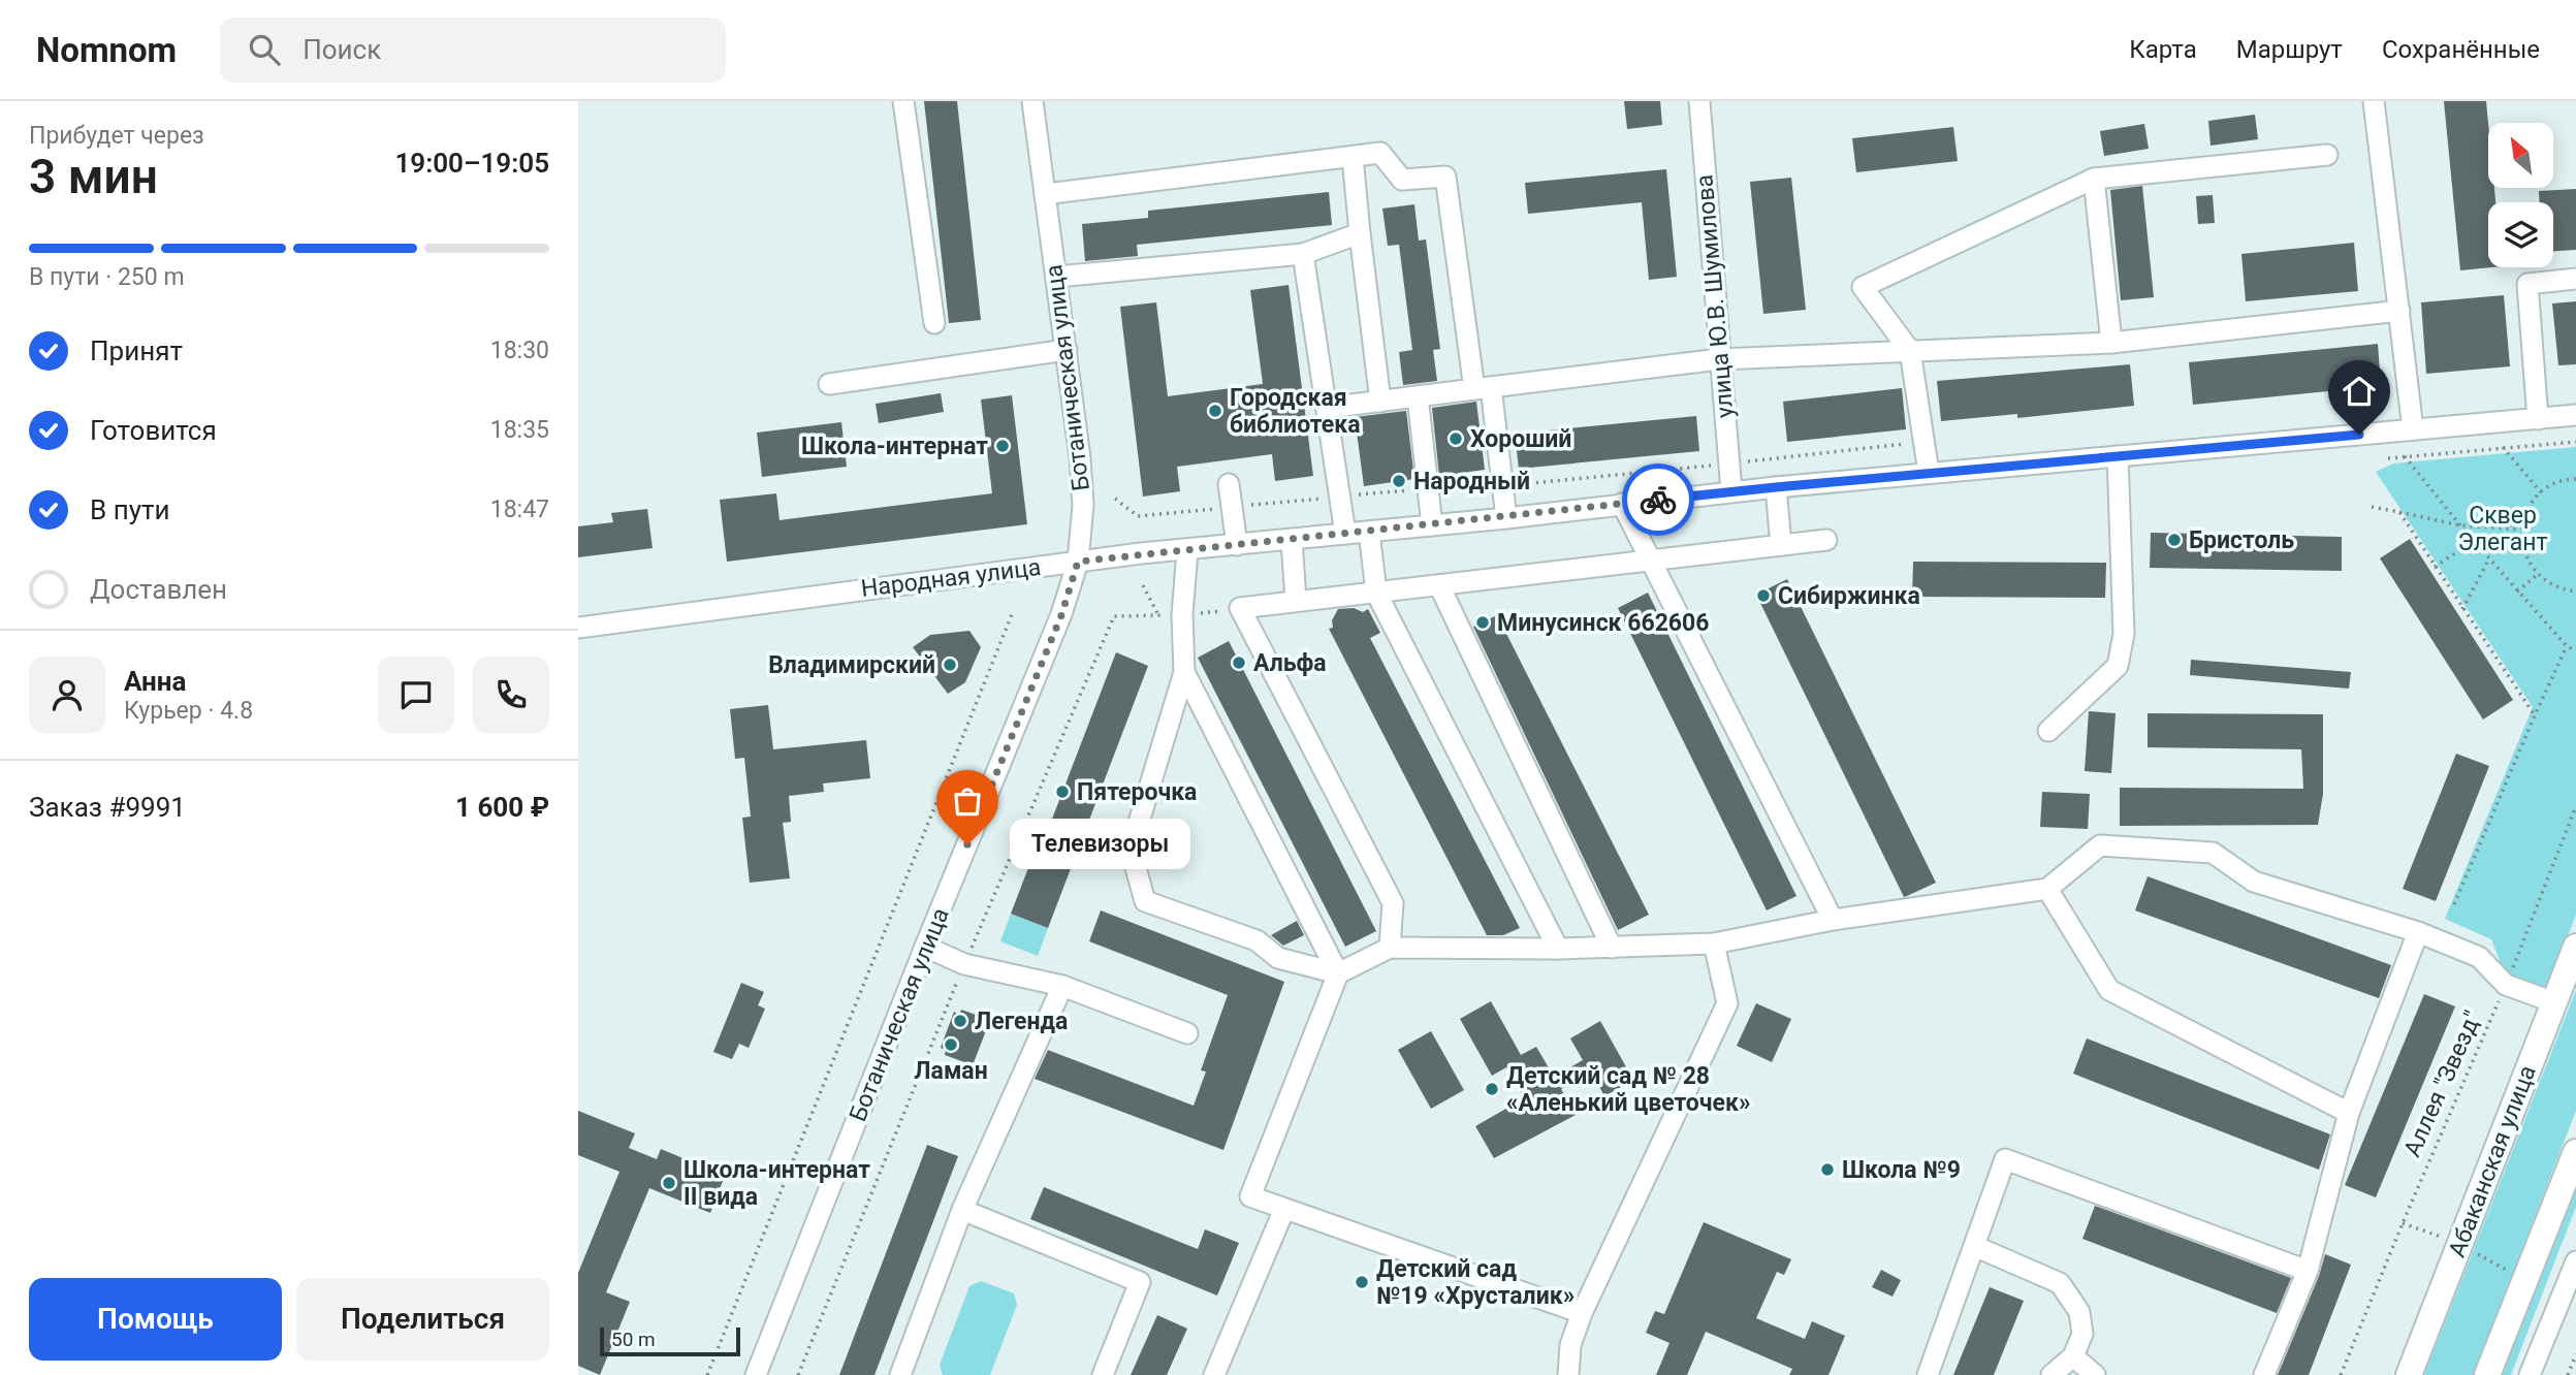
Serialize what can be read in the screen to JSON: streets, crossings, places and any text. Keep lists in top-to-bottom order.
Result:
{
  "streets": {
    "main road": ["Абаканская улица"],
    "street": ["улица Ю.В. Шумилова", "Ботаническая улица", "Народная улица"],
    "path": ["Аллея \"Звезд\""]
  },
  "crossings": [
    ["улица Ю.В. Шумилова", "Народная улица"],
    ["Ботаническая улица", "Народная улица"]
  ],
  "parks": ["Сквер Элегант"],
  "places": [
    "Городская библиотека",
    "Хороший",
    "Школа-интернат",
    "Народный",
    "Бристоль",
    "Сибиржинка",
    "Минусинск 662606",
    "Альфа",
    "Владимирский",
    "Пятерочка",
    "Телевизоры",
    "Легенда",
    "Ламан",
    "Детский сад № 28 «Аленький цветочек»",
    "Школа №9",
    "Школа-интернат II вида",
    "Детский сад №19 «Хрусталик»"
  ],
  "scale_bar": "50 m",
  "north": "top left",
  "page": {
    "header": "Nomnom",
    "search": "Поиск",
    "nav": ["Карта", "Маршрут", "Сохранённые"],
    "heading": ["3 мин", "Прибудет через", "19:00–19:05"],
    "panel": [
      "Анна",
      "Курьер · 4.8",
      "Заказ #9991",
      "1 600 ₽"
    ],
    "bar": "В пути · 250 m",
    "list": [
      ["Принят", "18:30"],
      ["Готовится", "18:35"],
      ["В пути", "18:47"],
      "Доставлен"
    ],
    "bubble": "Телевизоры",
    "buttons": ["Помощь", "Поделиться"],
    "scale": "50 m"
  }
}
